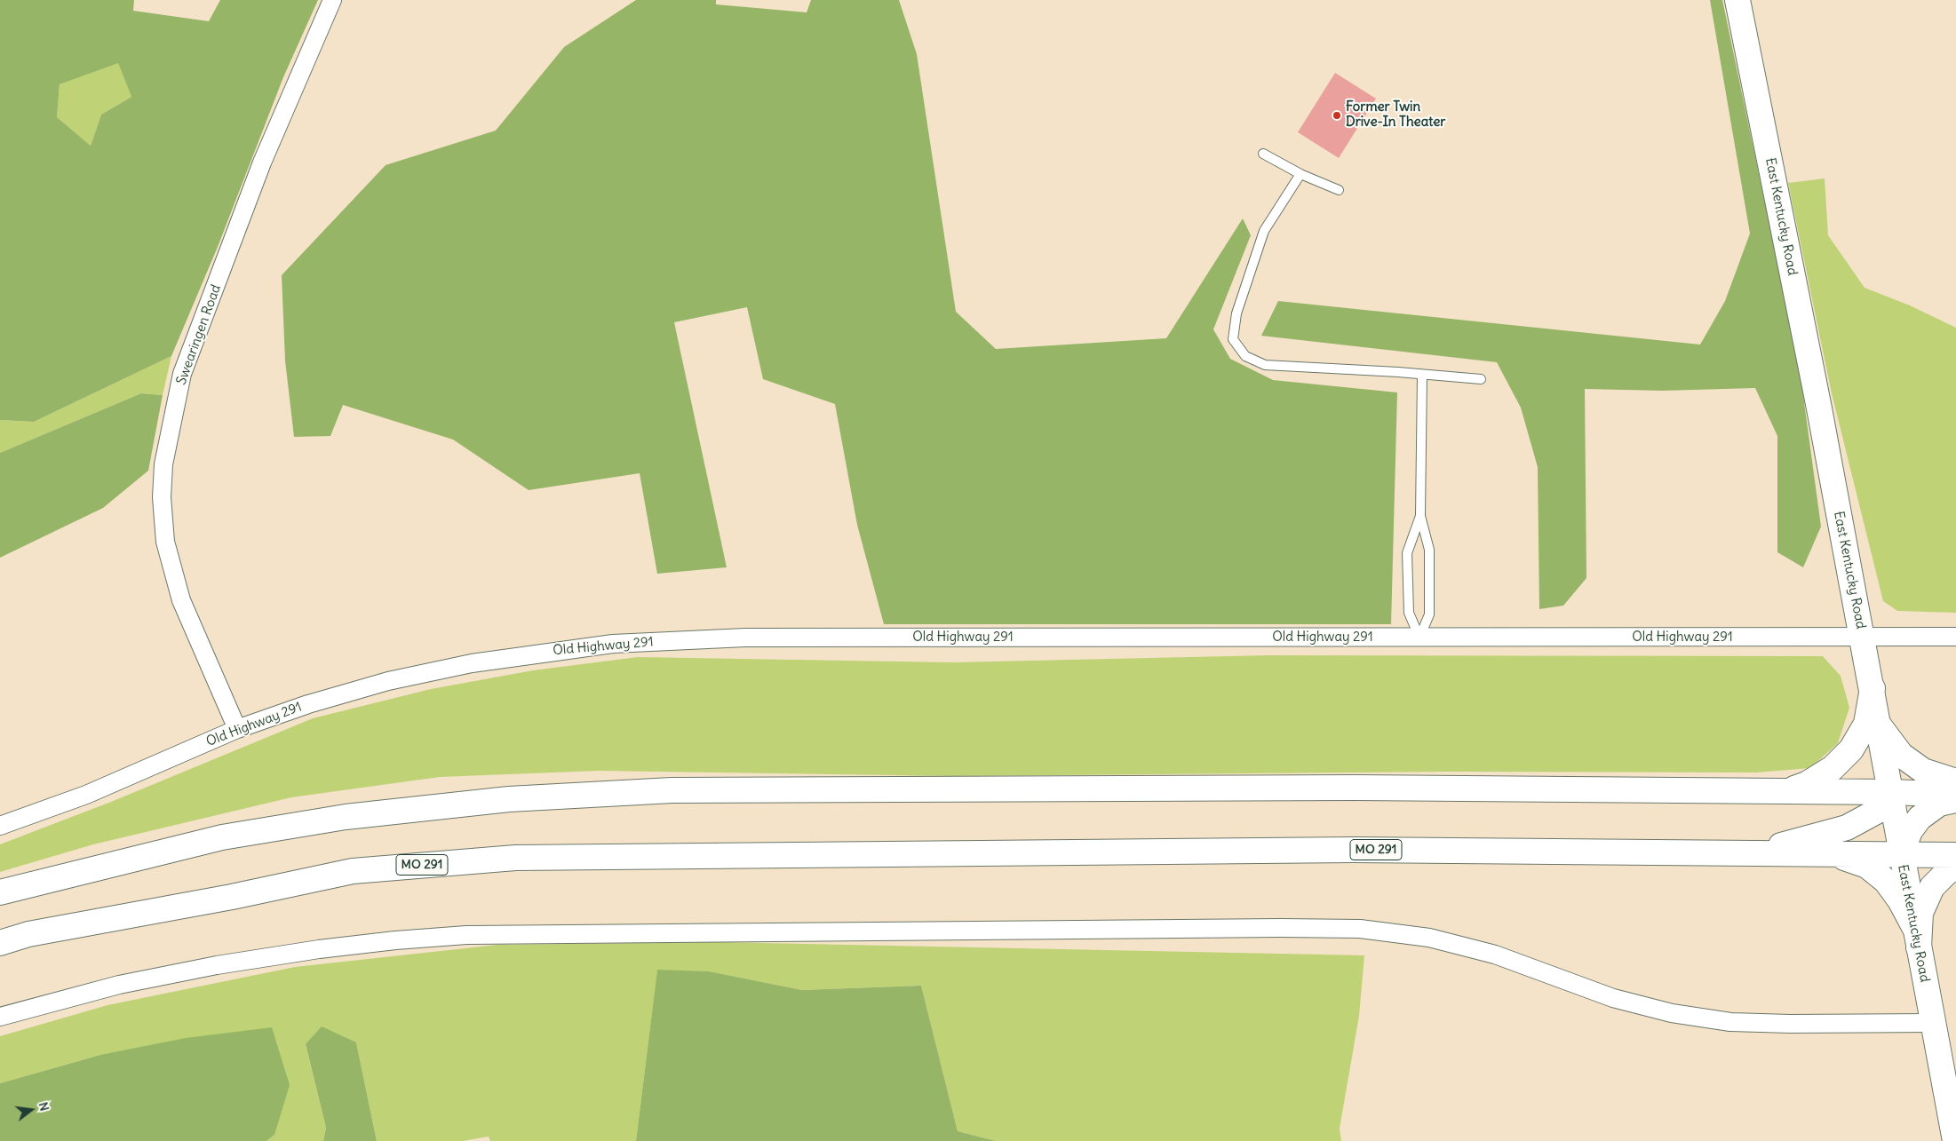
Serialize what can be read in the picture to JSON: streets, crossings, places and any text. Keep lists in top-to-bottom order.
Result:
{
  "streets": {
    "main road": ["East Kentucky Road", "MO 291"],
    "street": ["Swearingen Road", "Old Highway 291"]
  },
  "crossings": [
    ["East Kentucky Road", "Old Highway 291"],
    ["East Kentucky Road", "MO 291"],
    ["Swearingen Road", "Old Highway 291"]
  ],
  "places": ["Former Twin Drive-In Theater"],
  "north": "right"
}
